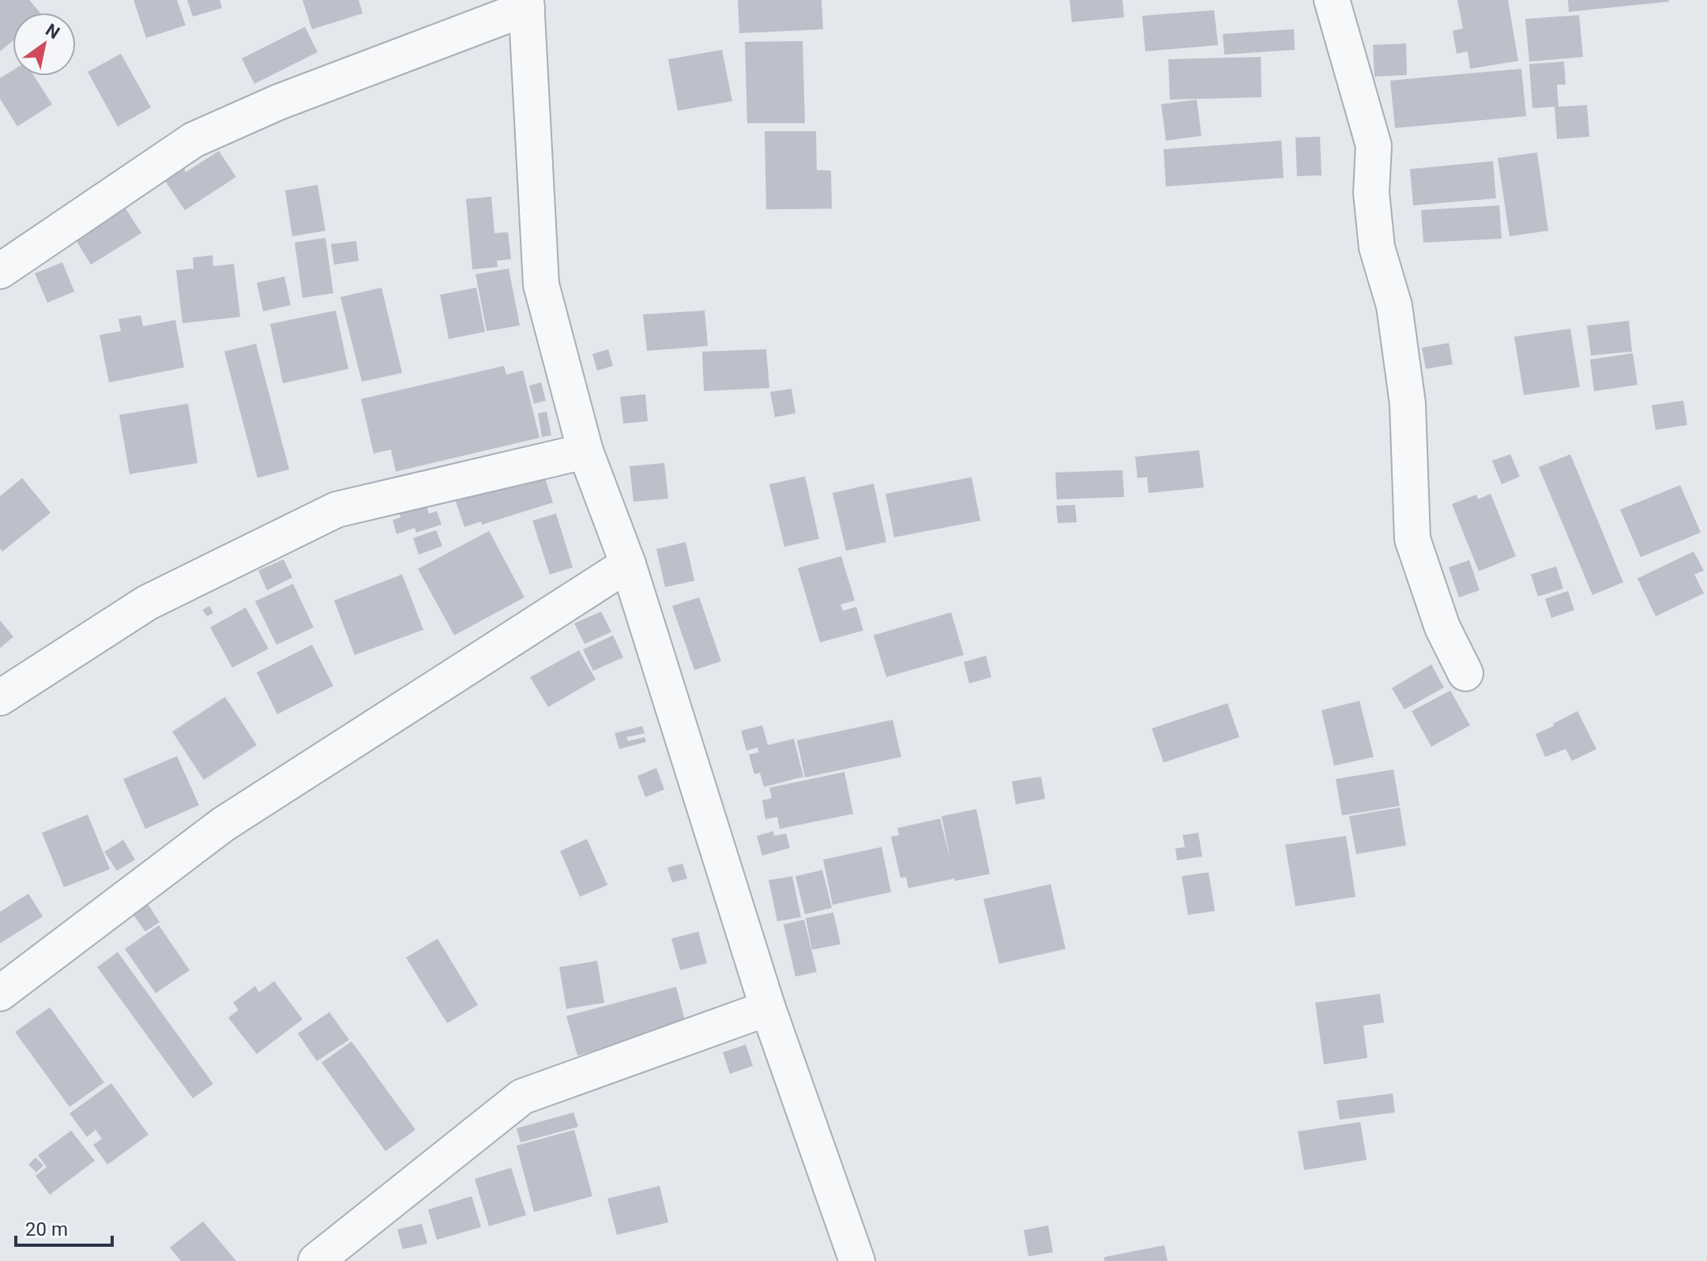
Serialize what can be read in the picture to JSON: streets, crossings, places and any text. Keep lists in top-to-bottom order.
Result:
{
  "scale_bar": "20 m",
  "north": "top right"
}
